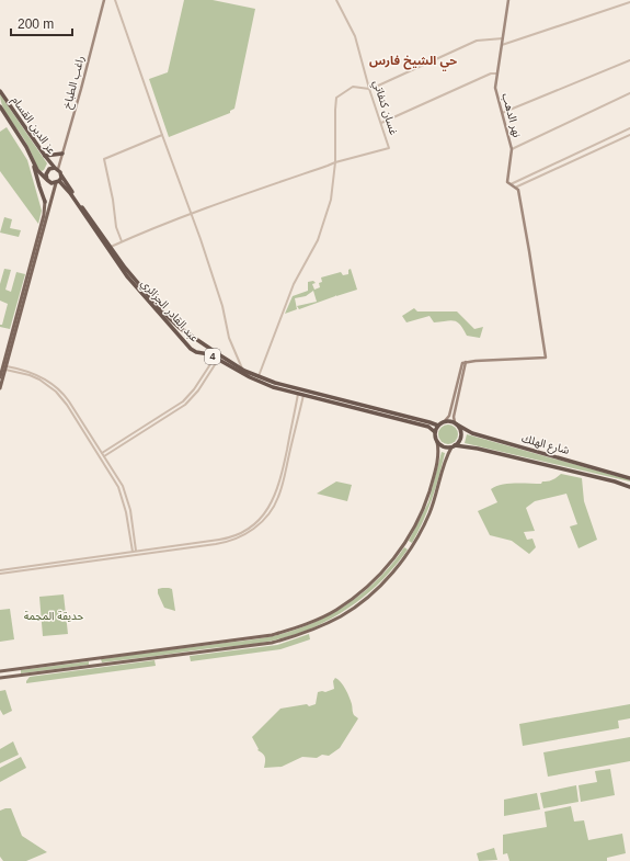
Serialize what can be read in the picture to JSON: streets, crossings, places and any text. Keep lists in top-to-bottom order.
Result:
{
  "streets": {
    "highway": [
      "عز الدين القسام",
      "عبد القادر الجزائري",
      "4",
      "شارع الهلك"
    ],
    "main road": ["راغب الطباخ", "نهر الدهب"],
    "street": ["غسان كنفاتي"]
  },
  "crossings": [
    ["راغب الطباخ", "عز الدين القسام"],
    ["راغب الطباخ", "عبد القادر الجزائري"],
    ["عز الدين القسام", "عبد القادر الجزائري"],
    ["عبد القادر الجزائري", "شارع الهلك"]
  ],
  "districts": ["حي الشيخ فارس"],
  "parks": ["حديقة المجمة"],
  "scale_bar": "200 m"
}
